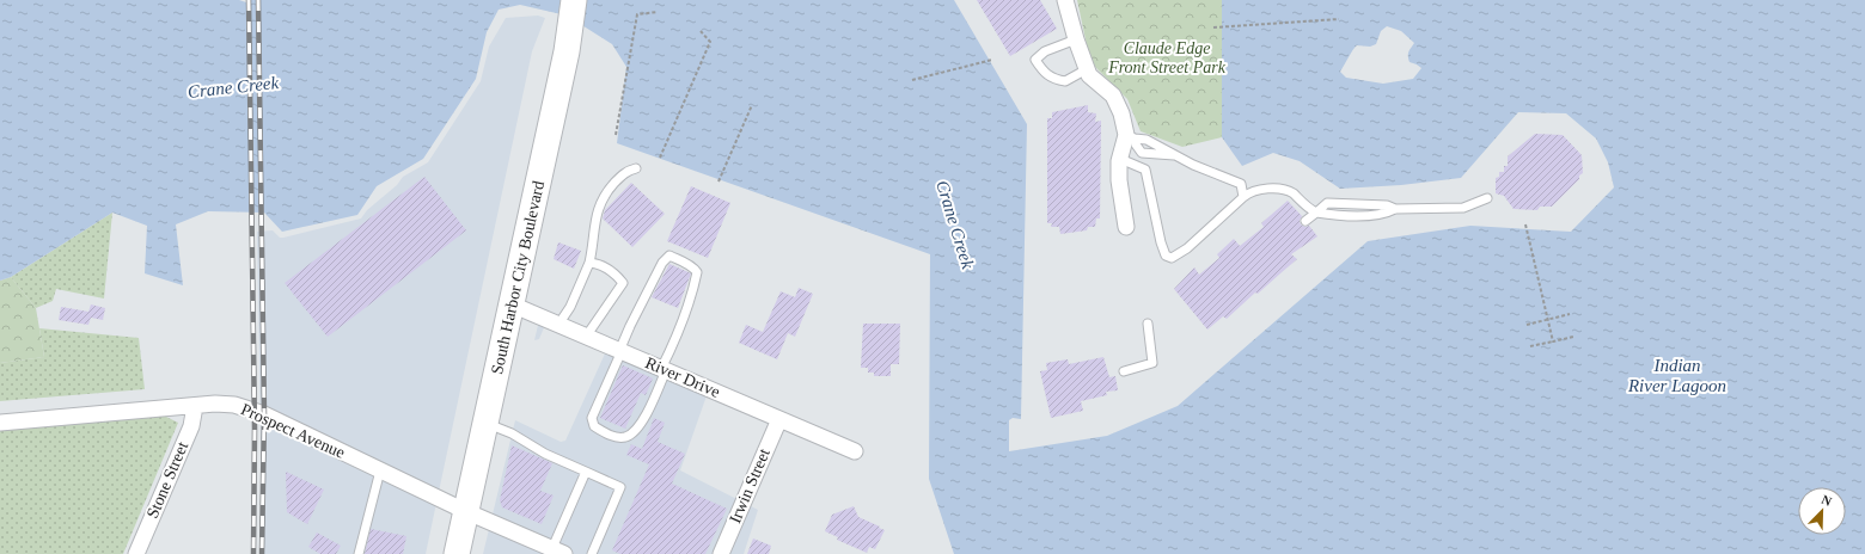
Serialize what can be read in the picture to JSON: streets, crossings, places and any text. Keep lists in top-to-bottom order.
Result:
{
  "streets": {
    "main road": ["South Harbor City Boulevard"],
    "street": [
      "River Drive",
      "Prospect Avenue",
      "Stone Street",
      "Irwin Street"
    ]
  },
  "crossings": [
    ["South Harbor City Boulevard", "River Drive"],
    ["South Harbor City Boulevard", "Prospect Avenue"],
    ["River Drive", "Irwin Street"],
    ["Prospect Avenue", "Stone Street"]
  ],
  "water": ["Crane Creek", "Indian River Lagoon"],
  "parks": ["Claude Edge Front Street Park"],
  "north": "top right"
}
